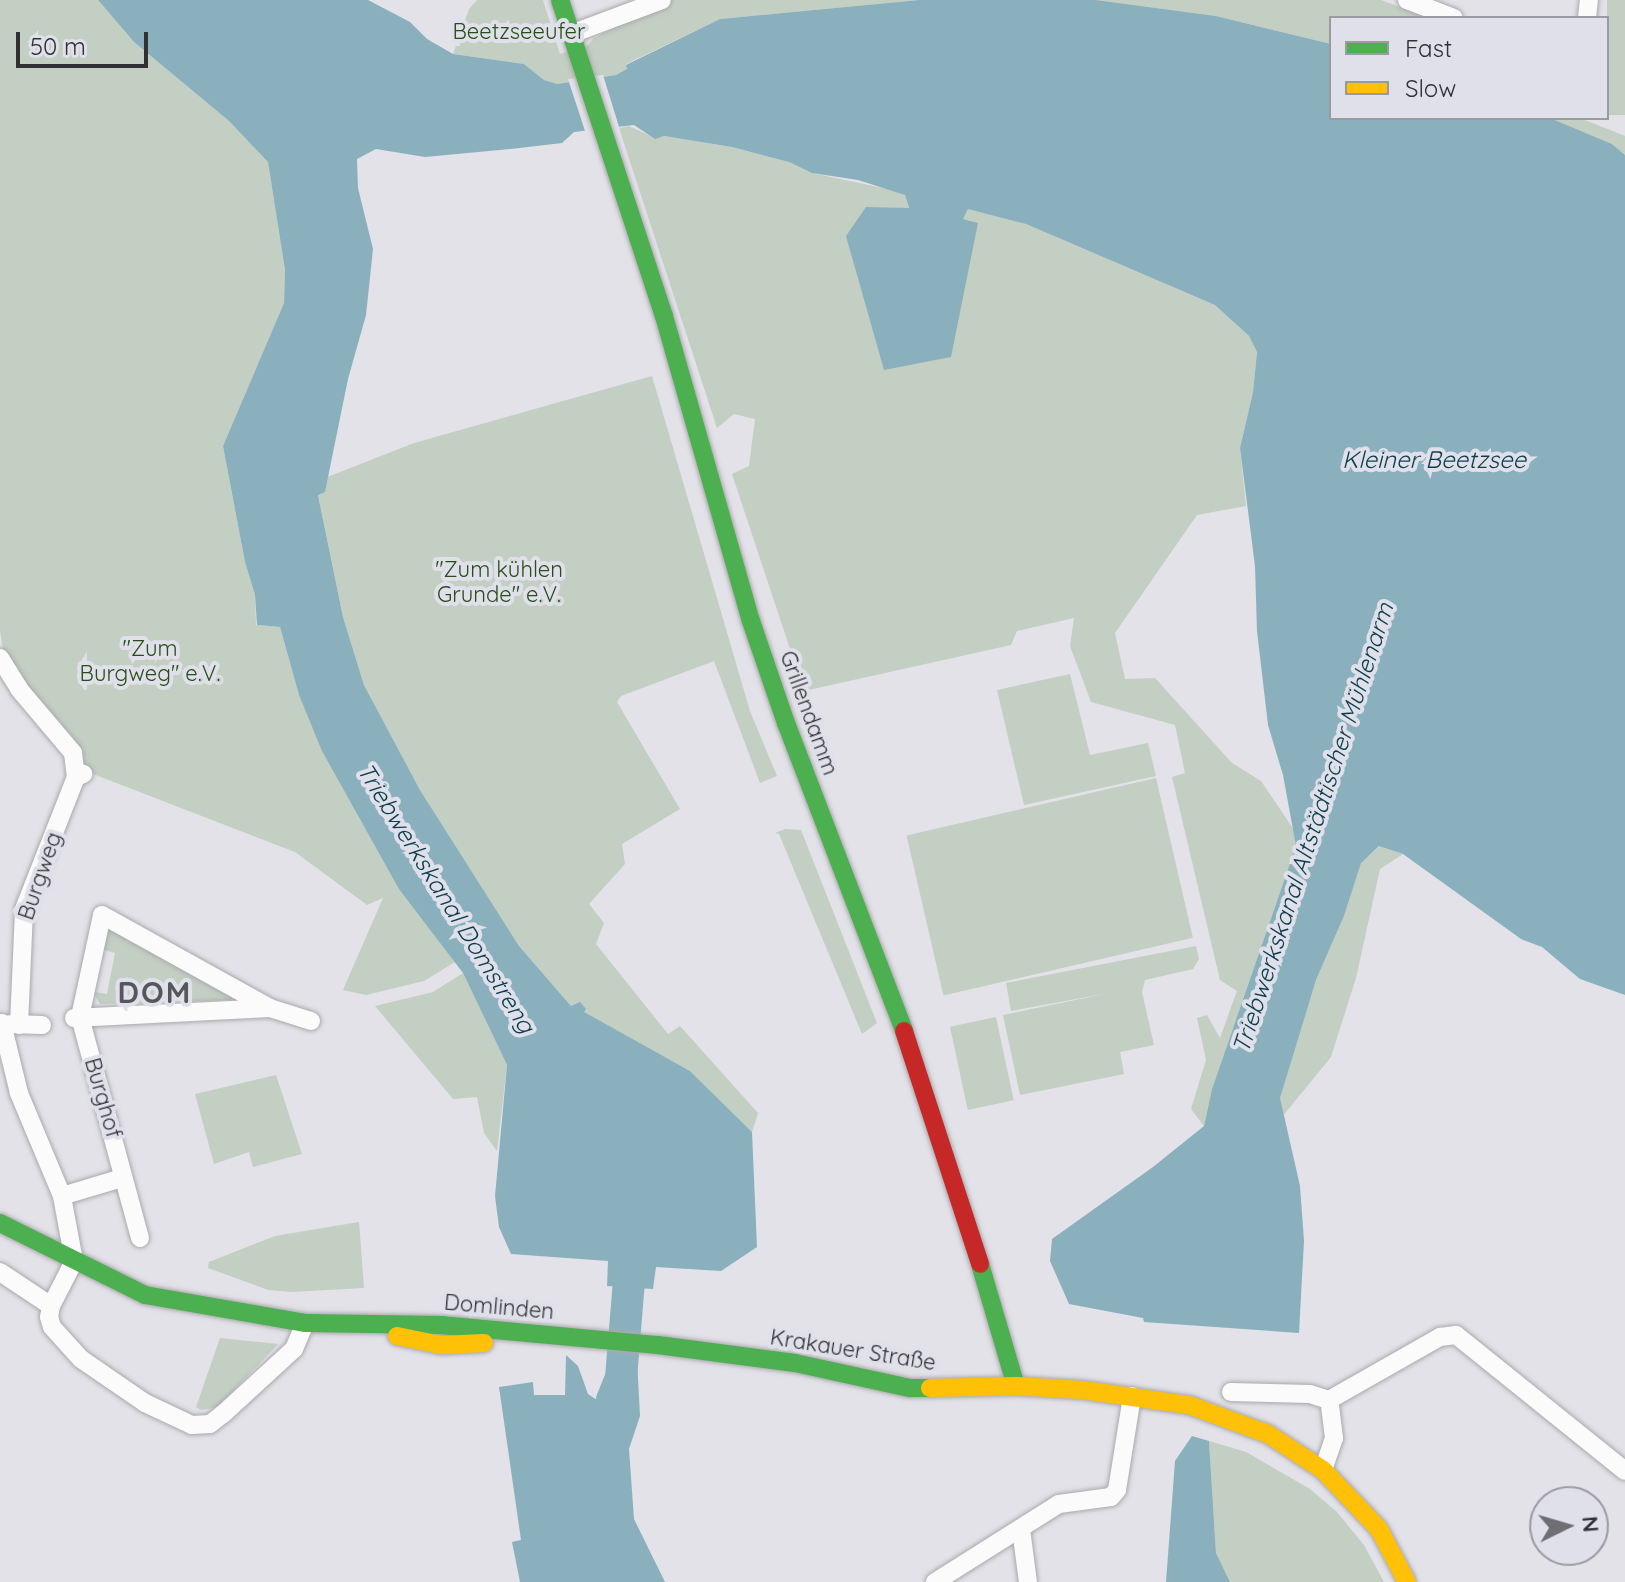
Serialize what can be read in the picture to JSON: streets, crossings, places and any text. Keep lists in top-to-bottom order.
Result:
{
  "streets": {
    "main road": ["Grillendamm", "Domlinden", "Krakauer Straße"],
    "street": ["Burgweg", "Burghof"]
  },
  "crossings": [
    ["Grillendamm", "Krakauer Straße"],
    ["Burgweg", "Domlinden"],
    ["Domlinden", "Krakauer Straße"]
  ],
  "districts": ["DOM"],
  "water": ["Kleiner Beetzsee", "Triebwerkskanal Altstädtischer Mühlenarm", "Triebwerkskanal Domstreng"],
  "parks": ["Beetzseeufer", "\"Zum kühlen Grunde\" e.V.", "\"Zum Burgweg\" e.V."],
  "legend": ["Fast", "Slow"],
  "scale_bar": "50 m",
  "north": "right"
}
